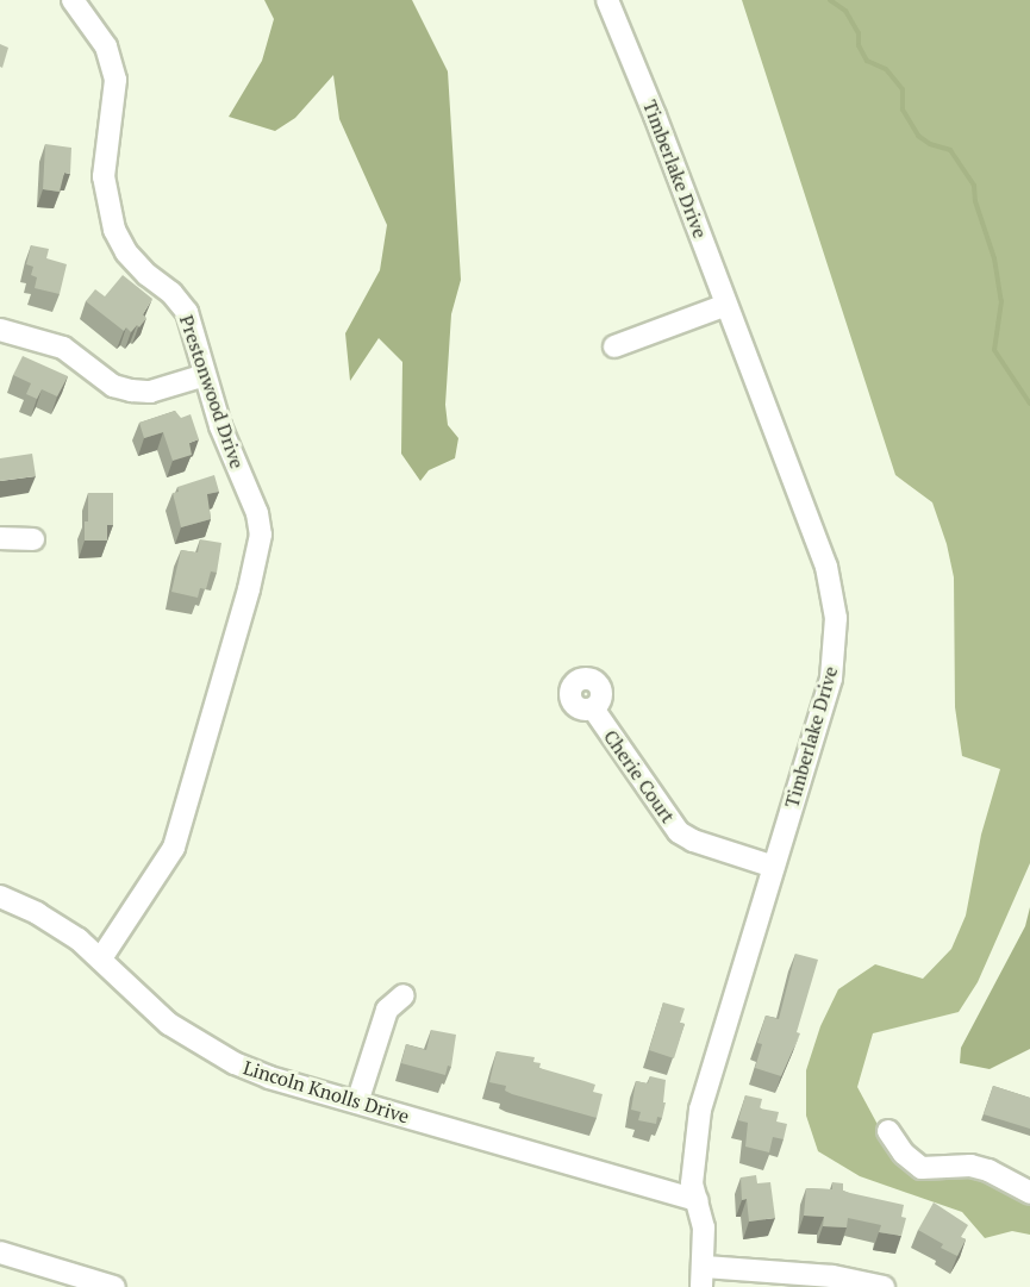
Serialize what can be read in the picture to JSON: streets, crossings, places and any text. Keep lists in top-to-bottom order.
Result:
{
  "streets": {
    "street": [
      "Timberlake Drive",
      "Prestonwood Drive",
      "Cherie Court",
      "Lincoln Knolls Drive"
    ]
  },
  "crossings": [
    ["Timberlake Drive", "Cherie Court"],
    ["Timberlake Drive", "Lincoln Knolls Drive"],
    ["Prestonwood Drive", "Lincoln Knolls Drive"]
  ]
}
